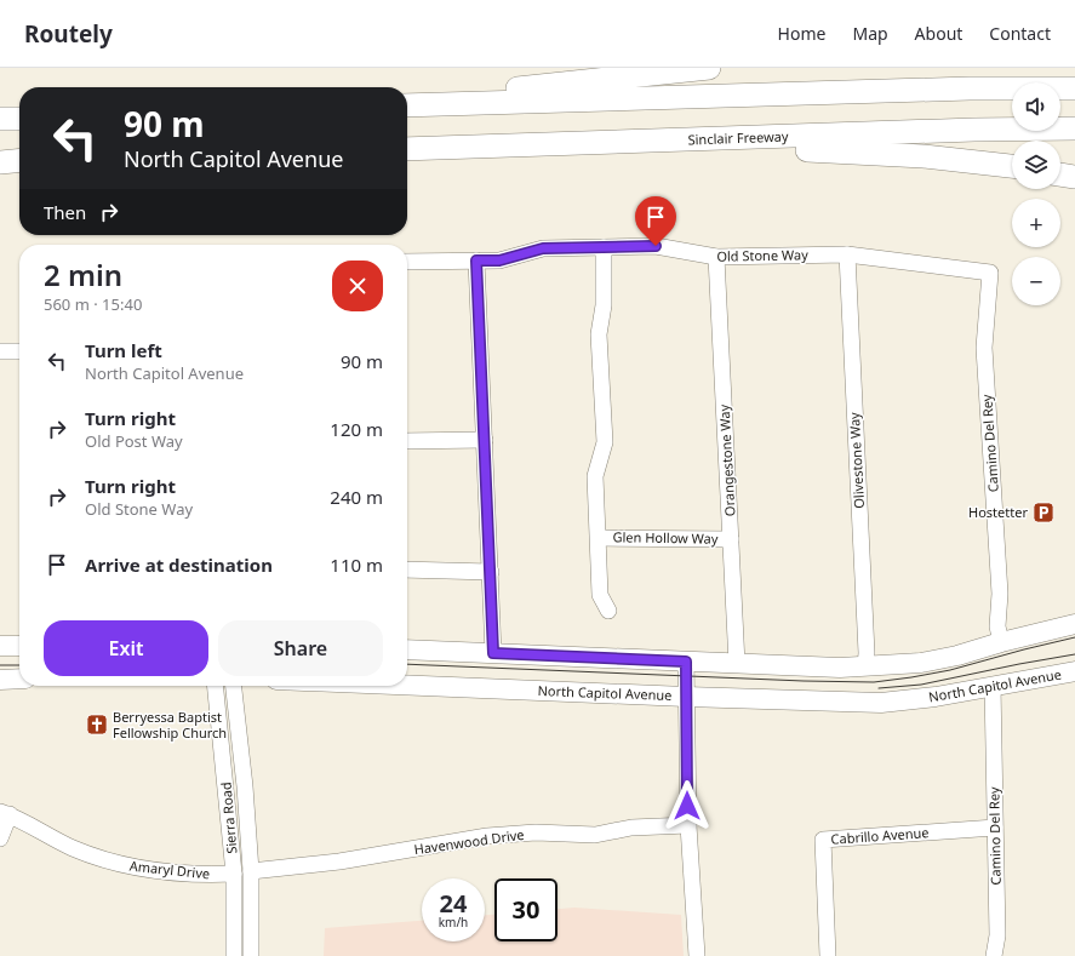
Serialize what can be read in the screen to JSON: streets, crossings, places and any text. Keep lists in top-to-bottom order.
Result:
{
  "streets": {
    "highway": ["Sinclair Freeway"],
    "main road": ["North Capitol Avenue"],
    "street": [
      "Old Stone Way",
      "Camino Del Rey",
      "Orangestone Way",
      "Olivestone Way",
      "Glen Hollow Way",
      "Sierra Road",
      "Cabrillo Avenue",
      "Havenwood Drive",
      "Amaryl Drive"
    ]
  },
  "crossings": [
    ["Old Stone Way", "Camino Del Rey"],
    ["Old Stone Way", "Orangestone Way"],
    ["Old Stone Way", "Olivestone Way"],
    ["Camino Del Rey", "North Capitol Avenue"],
    ["Camino Del Rey", "Cabrillo Avenue"],
    ["Orangestone Way", "Glen Hollow Way"],
    ["Sierra Road", "Havenwood Drive"],
    ["Sierra Road", "Amaryl Drive"]
  ],
  "places": {
    "parking": ["Hostetter"],
    "church": ["Berryessa Baptist Fellowship Church"]
  },
  "page": {
    "header": "Routely",
    "nav": [
      "Home",
      "Map",
      "About",
      "Contact"
    ],
    "map_buttons": ["+", "−"],
    "turn": ["90 m", "North Capitol Avenue"],
    "then": "Then",
    "heading": ["2 min", "560 m · 15:40"],
    "list": [
      {
        "name": "Turn left",
        "note": "North Capitol Avenue",
        "value": "90 m"
      },
      {
        "name": "Turn right",
        "note": "Old Post Way",
        "value": "120 m"
      },
      {
        "name": "Turn right",
        "note": "Old Stone Way",
        "value": "240 m"
      },
      {
        "name": "Arrive at destination",
        "value": "110 m"
      }
    ],
    "buttons": ["Exit", "Share"],
    "speed": "24 km/h",
    "limit": "30"
  }
}
